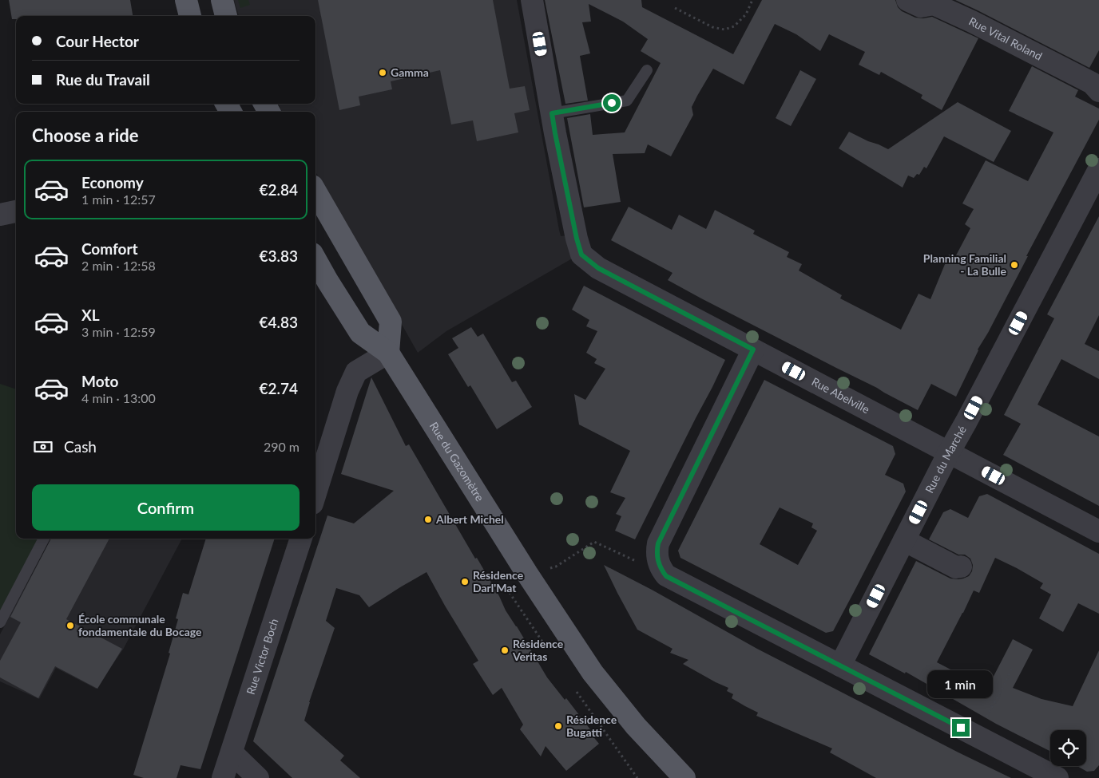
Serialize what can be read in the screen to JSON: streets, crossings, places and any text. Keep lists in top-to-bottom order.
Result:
{
  "streets": {
    "main road": ["Rue du Gazomètre"],
    "street": [
      "Rue Vital Roland",
      "Rue Abelville",
      "Rue du Marché",
      "Rue Victor Boch"
    ]
  },
  "crossings": [
    ["Rue Abelville", "Rue du Marché"]
  ],
  "places": [
    "Gamma",
    "Planning Familial - La Bulle",
    "Albert Michel",
    "Résidence Darl'Mat",
    "École communale fondamentale du Bocage",
    "Résidence Veritas",
    "Résidence Bugatti"
  ],
  "page": {
    "banner": ["Cour Hector", "Rue du Travail"],
    "heading": "Choose a ride",
    "list": [
      {
        "name": "Economy",
        "note": "1 min · 12:57",
        "value": "€2.84"
      },
      {
        "name": "Comfort",
        "note": "2 min · 12:58",
        "value": "€3.83"
      },
      {
        "name": "XL",
        "note": "3 min · 12:59",
        "value": "€4.83"
      },
      {
        "name": "Moto",
        "note": "4 min · 13:00",
        "value": "€2.74"
      }
    ],
    "pay": ["Cash", "290 m"],
    "buttons": "Confirm",
    "bubble": "1 min"
  }
}
